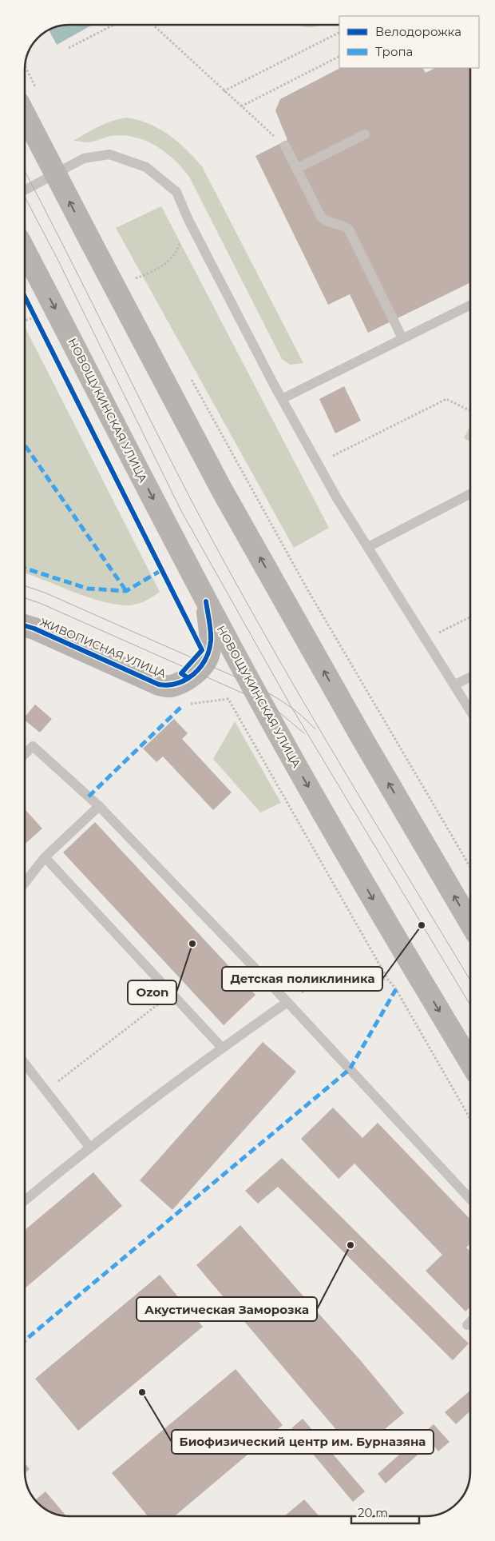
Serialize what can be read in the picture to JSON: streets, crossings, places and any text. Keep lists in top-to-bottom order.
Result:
{
  "streets": {
    "main road": ["НОВОЩУКИНСКАЯ УЛИЦА", "ЖИВОПИСНАЯ УЛИЦА"]
  },
  "crossings": [
    ["НОВОЩУКИНСКАЯ УЛИЦА", "ЖИВОПИСНАЯ УЛИЦА"]
  ],
  "places": [
    "Детская поликлиника",
    "Ozon",
    "Акустическая Заморозка",
    "Биофизический центр им. Бурназяна"
  ],
  "legend": ["Велодорожка", "Тропа"],
  "scale_bar": "20 m"
}
